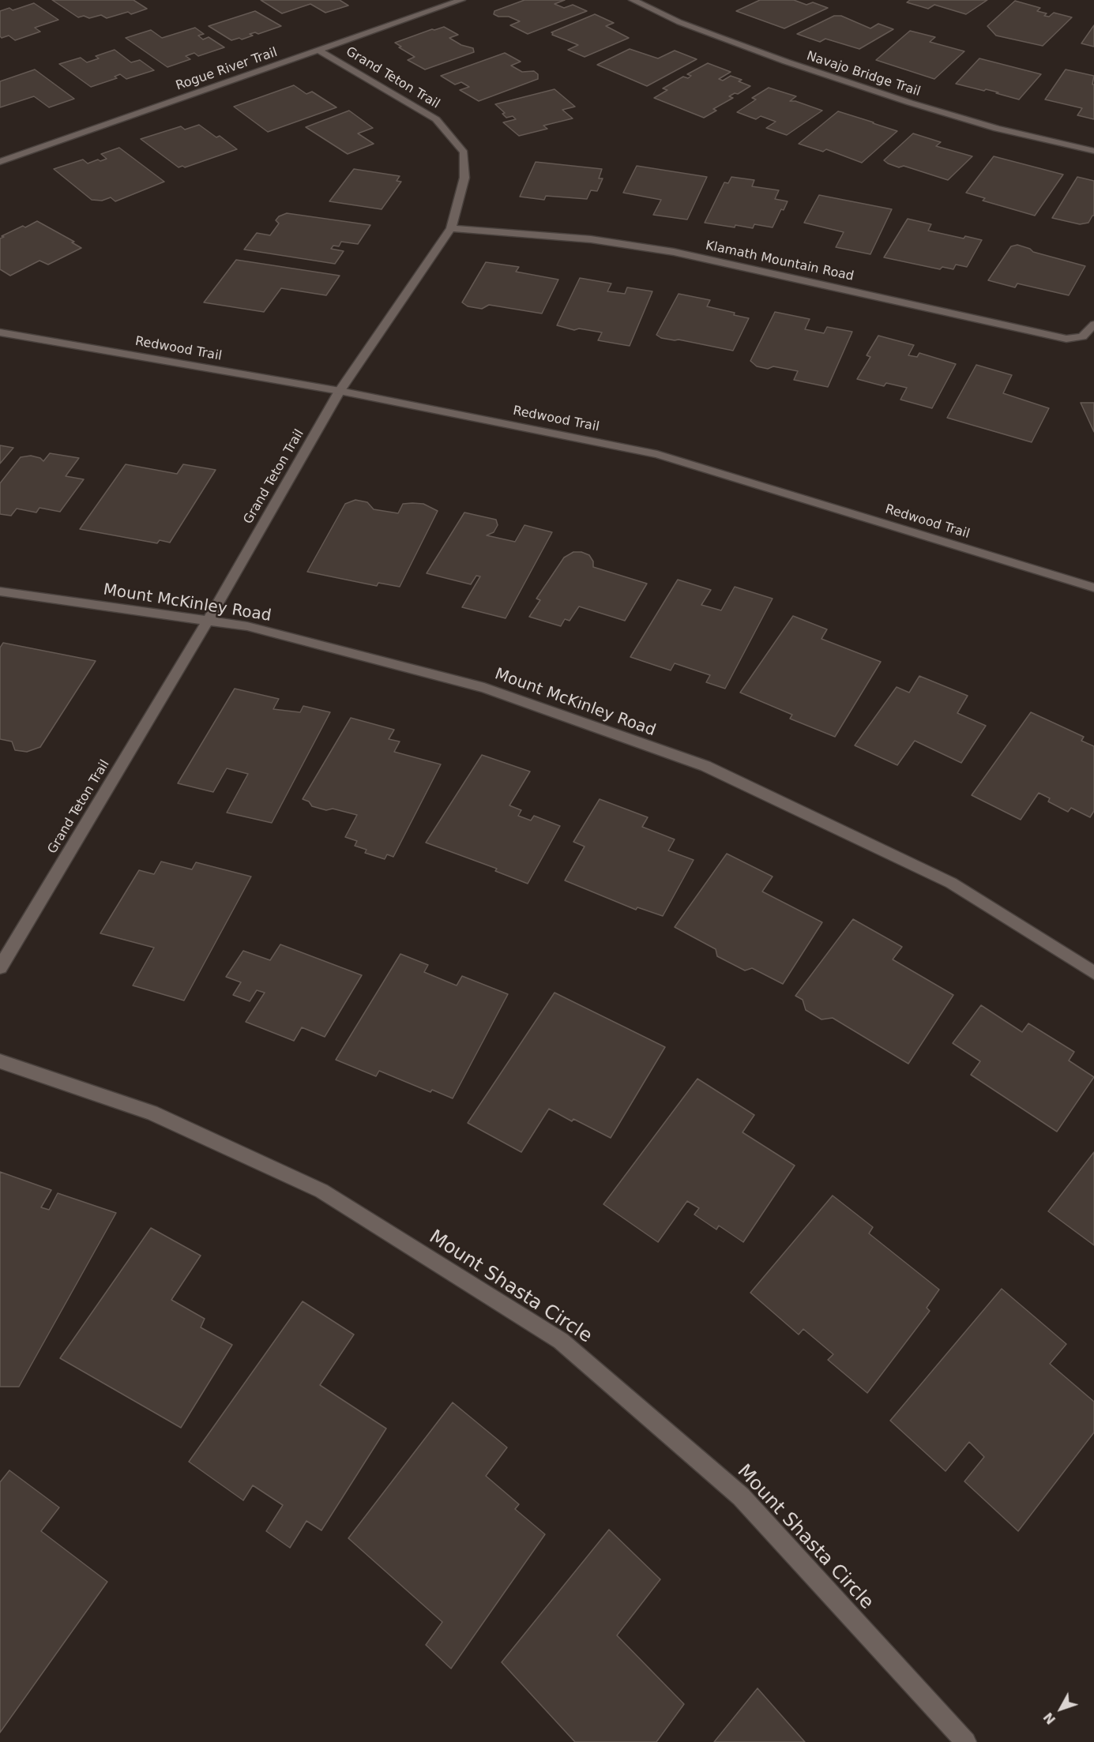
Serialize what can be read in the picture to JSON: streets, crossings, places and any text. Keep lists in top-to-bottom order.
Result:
{
  "streets": {
    "street": [
      "Rogue River Trail",
      "Navajo Bridge Trail",
      "Grand Teton Trail",
      "Klamath Mountain Road",
      "Redwood Trail",
      "Mount McKinley Road",
      "Mount Shasta Circle"
    ]
  },
  "crossings": [
    ["Rogue River Trail", "Grand Teton Trail"],
    ["Grand Teton Trail", "Klamath Mountain Road"],
    ["Grand Teton Trail", "Redwood Trail"],
    ["Grand Teton Trail", "Mount McKinley Road"]
  ],
  "north": "bottom left"
}
